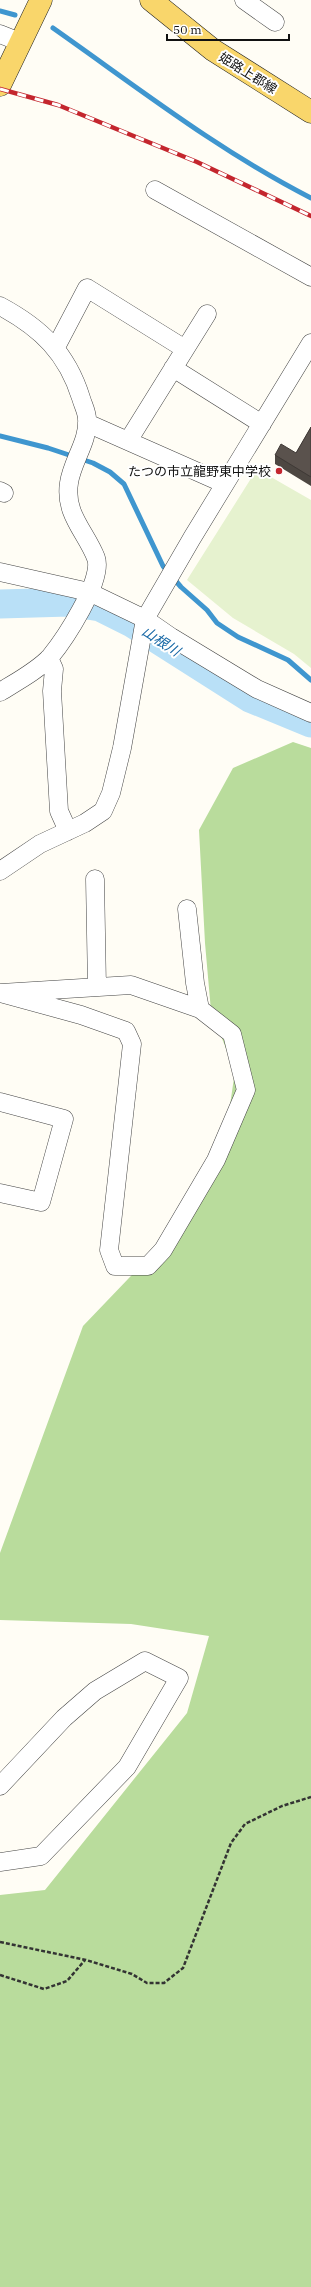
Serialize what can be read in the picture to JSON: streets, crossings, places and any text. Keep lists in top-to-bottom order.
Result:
{
  "streets": {
    "main road": ["姫路上郡線"]
  },
  "water": ["山根川"],
  "places": ["たつの市立龍野東中学校"],
  "scale_bar": "50 m"
}
